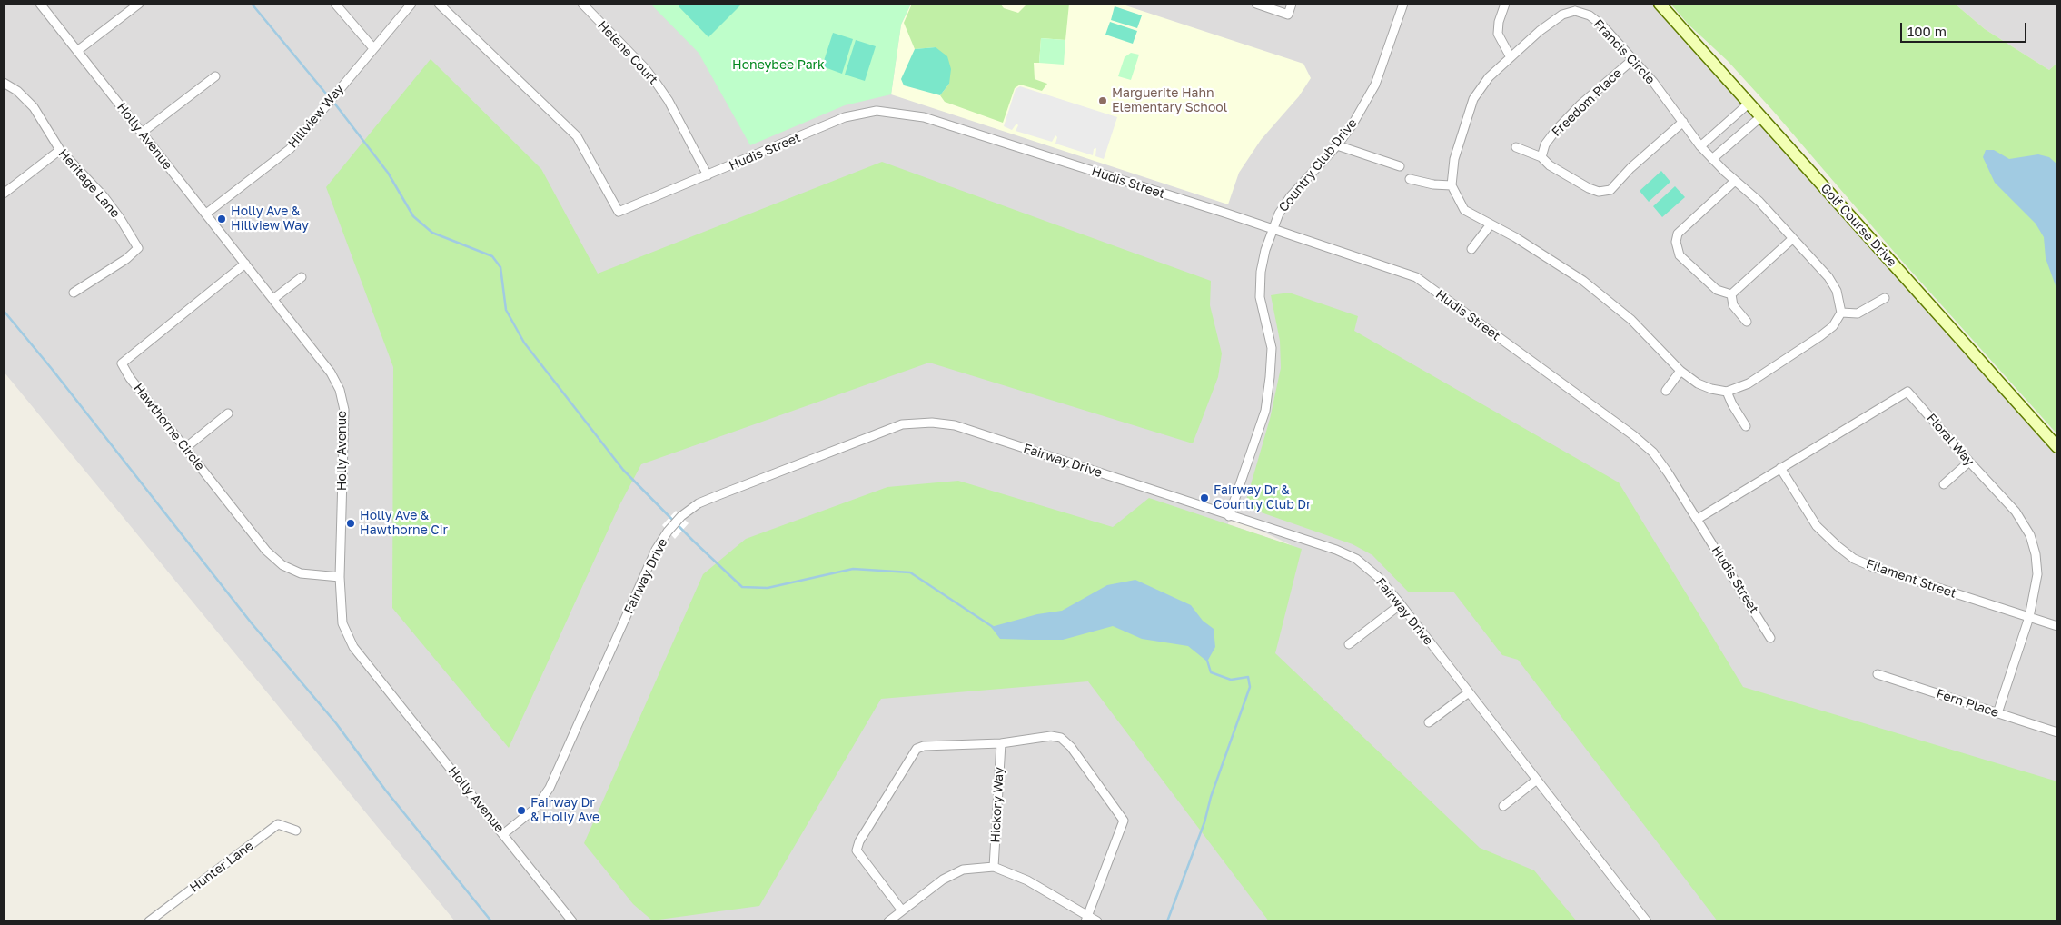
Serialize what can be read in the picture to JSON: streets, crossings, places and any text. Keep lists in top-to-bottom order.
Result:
{
  "streets": {
    "street": [
      "Francis Circle",
      "Helene Court",
      "Freedom Place",
      "Hillview Way",
      "Holly Avenue",
      "Hudis Street",
      "Country Club Drive",
      "Heritage Lane",
      "Golf Course Drive",
      "Hawthorne Circle",
      "Floral Way",
      "Fairway Drive",
      "Filament Street",
      "Fern Place",
      "Hickory Way",
      "Hunter Lane"
    ]
  },
  "crossings": [
    ["Francis Circle", "Freedom Place"],
    ["Helene Court", "Hudis Street"],
    ["Hillview Way", "Holly Avenue"],
    ["Holly Avenue", "Hawthorne Circle"],
    ["Holly Avenue", "Fairway Drive"],
    ["Hudis Street", "Country Club Drive"],
    ["Hudis Street", "Floral Way"],
    ["Country Club Drive", "Fairway Drive"],
    ["Floral Way", "Filament Street"],
    ["Floral Way", "Fern Place"]
  ],
  "parks": ["Honeybee Park"],
  "places": [
    "Marguerite Hahn Elementary School",
    "Holly Ave & Hillview Way",
    "Fairway Dr & Country Club Dr",
    "Holly Ave & Hawthorne Cir",
    "Fairway Dr & Holly Ave"
  ],
  "scale_bar": "100 m"
}
